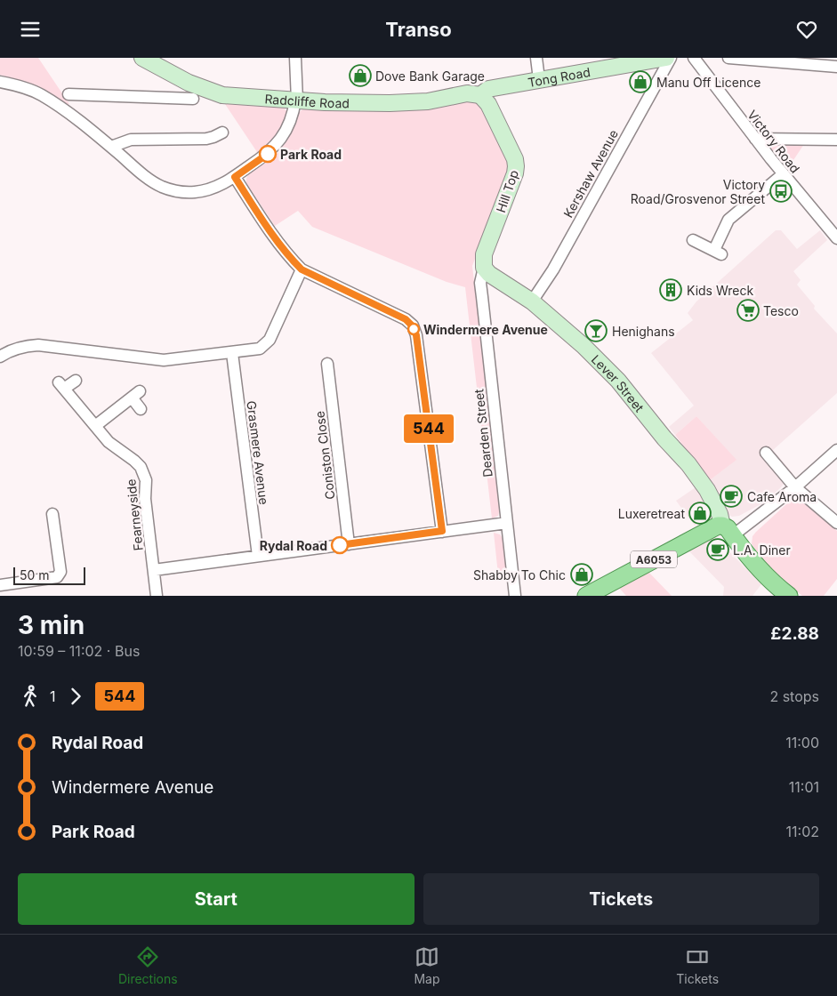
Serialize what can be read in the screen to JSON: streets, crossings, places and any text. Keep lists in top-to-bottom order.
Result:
{
  "streets": {
    "main road": [
      "Tong Road",
      "Radcliffe Road",
      "Hill Top",
      "Lever Street",
      "A6053"
    ],
    "street": [
      "Victory Road",
      "Kershaw Avenue",
      "Dearden Street",
      "Grasmere Avenue",
      "Coniston Close",
      "Fearneyside"
    ]
  },
  "crossings": [
    ["Tong Road", "Radcliffe Road"],
    ["Tong Road", "Hill Top"],
    ["Radcliffe Road", "Hill Top"],
    ["Kershaw Avenue", "Lever Street"],
    ["Hill Top", "Lever Street"],
    ["Hill Top", "Dearden Street"],
    ["Lever Street", "Dearden Street"],
    ["Lever Street", "A6053"]
  ],
  "places": {
    "shop": [
      "Dove Bank Garage",
      "Manu Off Licence",
      "Luxeretreat",
      "Shabby To Chic"
    ],
    "other": ["Park Road", "Windermere Avenue", "Rydal Road"],
    "bus stop": ["Victory Road/Grosvenor Street"],
    "building": ["Kids Wreck"],
    "supermarket": ["Tesco"],
    "bar": ["Henighans"],
    "cafe": ["Cafe Aroma", "L.A. Diner"]
  },
  "lines": ["bus line 544"],
  "scale_bar": "50 m",
  "page": {
    "header": "Transo",
    "on_map": "544",
    "scale": "50 m",
    "heading": ["3 min", "10:59 – 11:02 · Bus", "£2.88"],
    "legs": ["1", "544", "2 stops"],
    "list": [
      {
        "name": "Rydal Road",
        "value": "11:00"
      },
      {
        "name": "Windermere Avenue",
        "value": "11:01"
      },
      {
        "name": "Park Road",
        "value": "11:02"
      }
    ],
    "buttons": ["Start", "Tickets"],
    "tabs": ["Directions", "Map", "Tickets"]
  }
}
